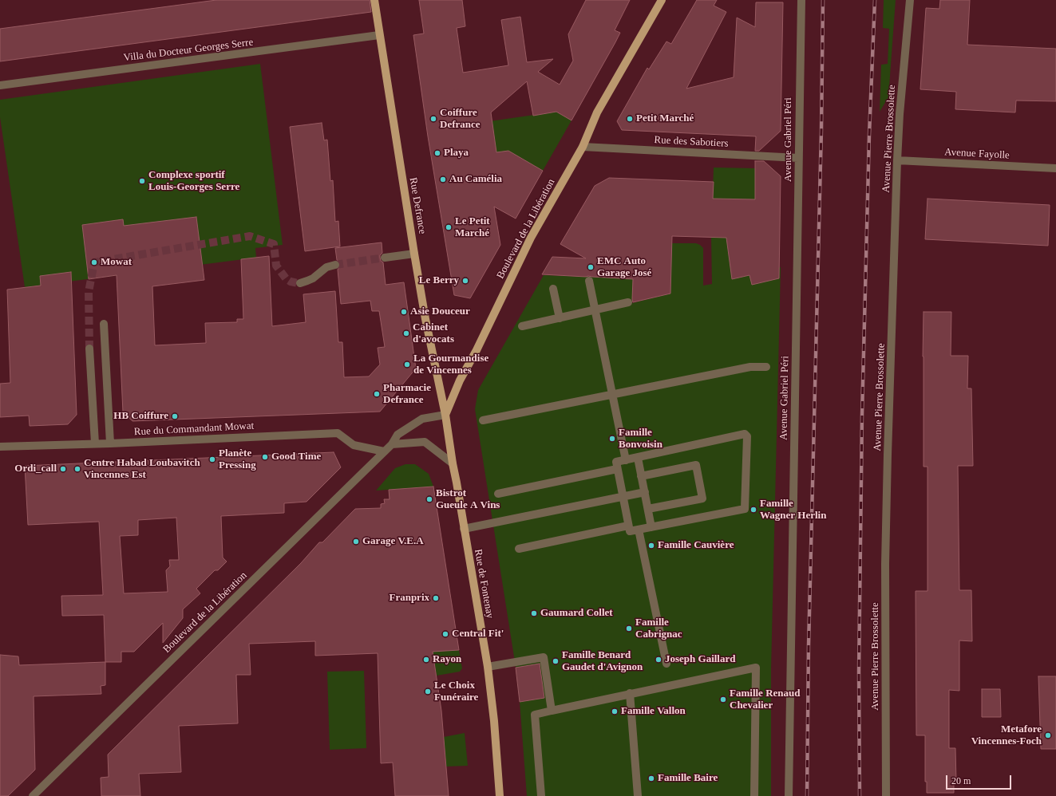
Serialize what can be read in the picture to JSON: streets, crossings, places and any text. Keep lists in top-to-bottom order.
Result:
{
  "streets": {
    "main road": ["Rue Defrance", "Boulevard de la Libération", "Rue de Fontenay"],
    "street": [
      "Villa du Docteur Georges Serre",
      "Avenue Pierre Brossolette",
      "Avenue Gabriel Péri",
      "Rue des Sabotiers",
      "Avenue Fayolle",
      "Rue du Commandant Mowat"
    ]
  },
  "crossings": [
    ["Villa du Docteur Georges Serre", "Rue Defrance"],
    ["Avenue Pierre Brossolette", "Avenue Fayolle"],
    ["Avenue Gabriel Péri", "Rue des Sabotiers"],
    ["Rue des Sabotiers", "Boulevard de la Libération"],
    ["Rue Defrance", "Boulevard de la Libération"],
    ["Rue Defrance", "Rue de Fontenay"],
    ["Boulevard de la Libération", "Rue du Commandant Mowat"],
    ["Boulevard de la Libération", "Rue de Fontenay"]
  ],
  "places": [
    "Coiffure Defrance",
    "Petit Marché",
    "Playa",
    "Au Camélia",
    "Complexe sportif Louis-Georges Serre",
    "Le Petit Marché",
    "Mowat",
    "EMC Auto Garage José",
    "Le Berry",
    "Asie Douceur",
    "Cabinet d'avocats",
    "La Gourmandise de Vincennes",
    "Pharmacie Defrance",
    "HB Coiffure",
    "Famille Bonvoisin",
    "Good Time",
    "Planète Pressing",
    "Ordi_call",
    "Centre Habad Loubavitch Vincennes Est",
    "Bistrot Gueule A Vins",
    "Famille Wagner Herlin",
    "Garage V.E.A",
    "Famille Cauvière",
    "Franprix",
    "Gaumard Collet",
    "Famille Cabrignac",
    "Central Fit'",
    "Rayon",
    "Joseph Gaillard",
    "Famille Benard Gaudet d'Avignon",
    "Le Choix Funéraire",
    "Famille Renaud Chevalier",
    "Famille Vallon",
    "Metafore Vincennes-Foch",
    "Famille Baire"
  ],
  "scale_bar": "20 m"
}
